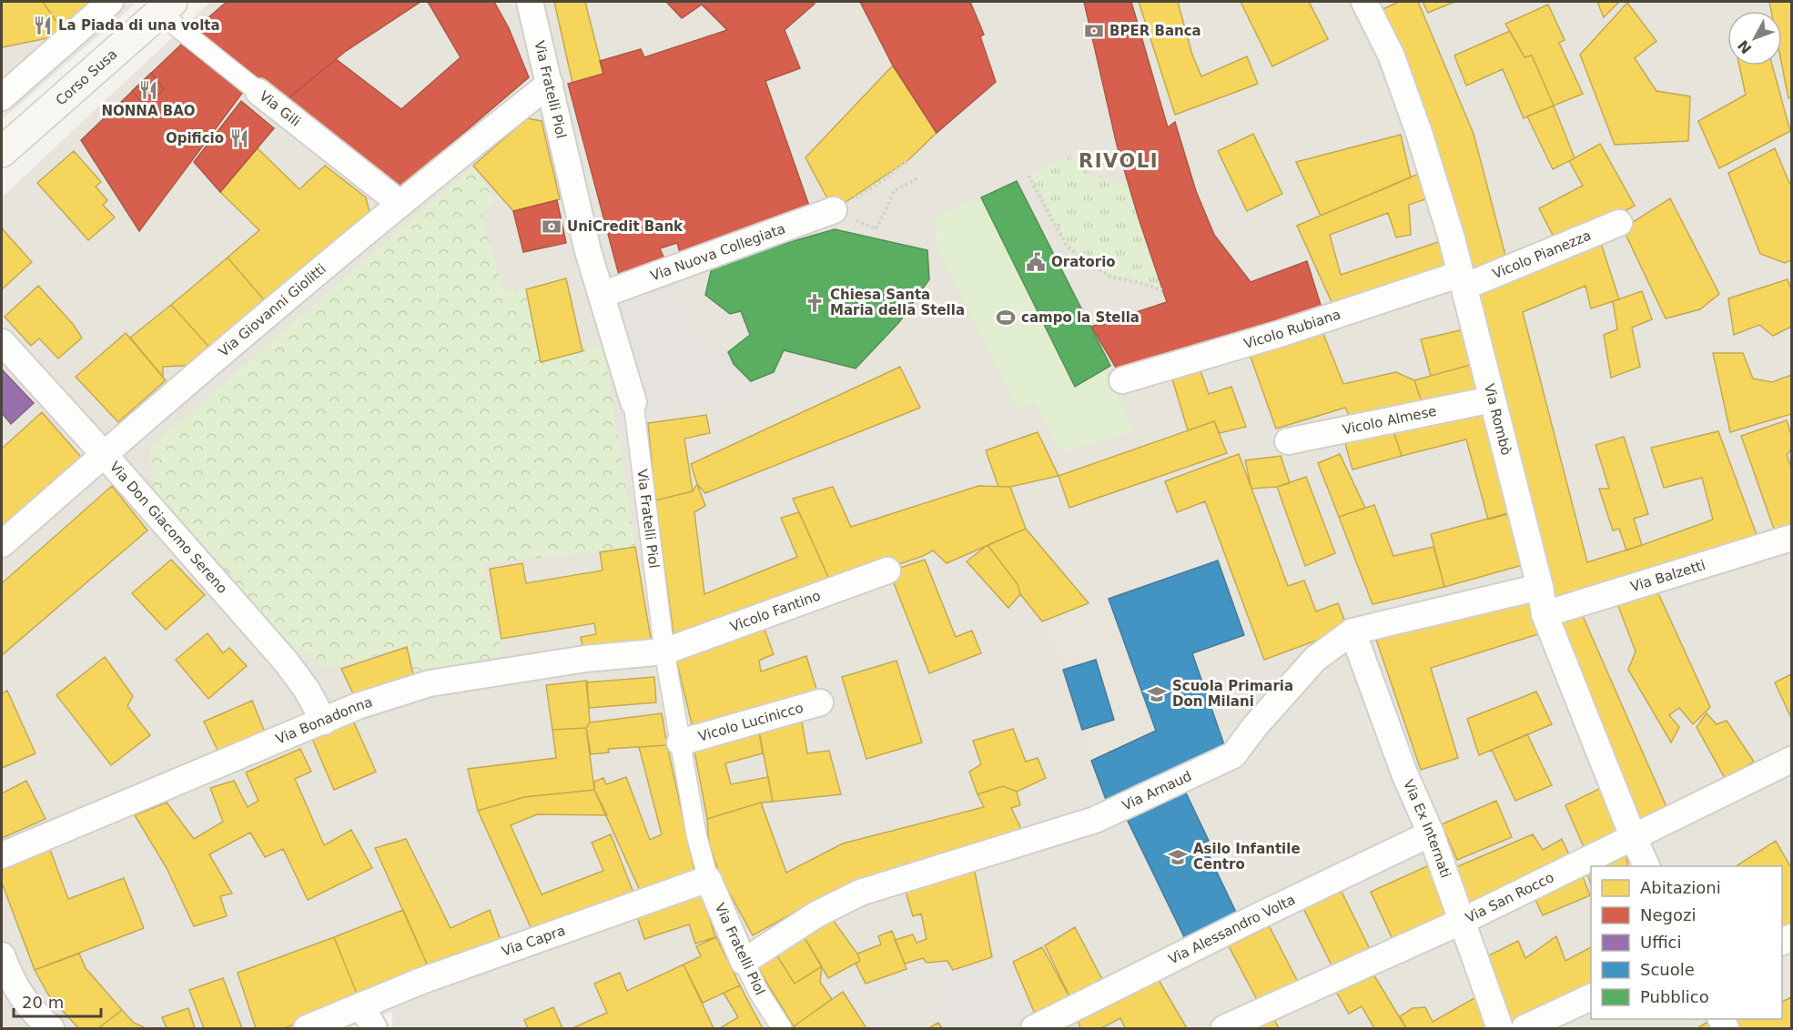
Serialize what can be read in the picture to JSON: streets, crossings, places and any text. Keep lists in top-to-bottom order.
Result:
{
  "streets": {
    "main road": ["Corso Susa"],
    "street": [
      "Via Fratelli Piol",
      "Via Gili",
      "Via Nuova Collegiata",
      "Vicolo Pianezza",
      "Via Giovanni Giolitti",
      "Vicolo Rubiana",
      "Via Rombò",
      "Vicolo Almese",
      "Via Don Giacomo Sereno",
      "Via Balzetti",
      "Vicolo Fantino",
      "Via Bonadonna",
      "Vicolo Lucinicco",
      "Via Arnaud",
      "Via Ex Internati",
      "Via San Rocco",
      "Via Alessandro Volta",
      "Via Capra"
    ]
  },
  "crossings": [
    ["Corso Susa", "Via Gili"],
    ["Via Fratelli Piol", "Via Nuova Collegiata"],
    ["Via Fratelli Piol", "Via Giovanni Giolitti"],
    ["Via Fratelli Piol", "Vicolo Fantino"],
    ["Via Fratelli Piol", "Via Bonadonna"],
    ["Via Fratelli Piol", "Vicolo Lucinicco"],
    ["Via Fratelli Piol", "Via Arnaud"],
    ["Via Fratelli Piol", "Via Capra"],
    ["Via Gili", "Via Giovanni Giolitti"],
    ["Vicolo Pianezza", "Vicolo Rubiana"],
    ["Vicolo Pianezza", "Via Rombò"],
    ["Via Giovanni Giolitti", "Via Don Giacomo Sereno"],
    ["Vicolo Rubiana", "Via Rombò"],
    ["Via Rombò", "Vicolo Almese"],
    ["Via Rombò", "Via Balzetti"],
    ["Via Rombò", "Via Arnaud"],
    ["Via Rombò", "Via San Rocco"],
    ["Via Don Giacomo Sereno", "Via Bonadonna"],
    ["Vicolo Fantino", "Via Bonadonna"],
    ["Via Arnaud", "Via Ex Internati"],
    ["Via Ex Internati", "Via San Rocco"],
    ["Via Ex Internati", "Via Alessandro Volta"]
  ],
  "districts": ["RIVOLI"],
  "places": {
    "restaurant": ["La Piada di una volta", "NONNA BAO", "Opificio"],
    "bank": ["BPER Banca", "UniCredit Bank"],
    "public building": ["Oratorio"],
    "church": ["Chiesa Santa Maria della Stella"],
    "sports": ["campo la Stella"],
    "school or university": ["Scuola Primaria Don Milani", "Asilo Infantile Centro"]
  },
  "legend": [
    "Abitazioni",
    "Negozi",
    "Uffici",
    "Scuole",
    "Pubblico"
  ],
  "scale_bar": "20 m",
  "north": "bottom left"
}
